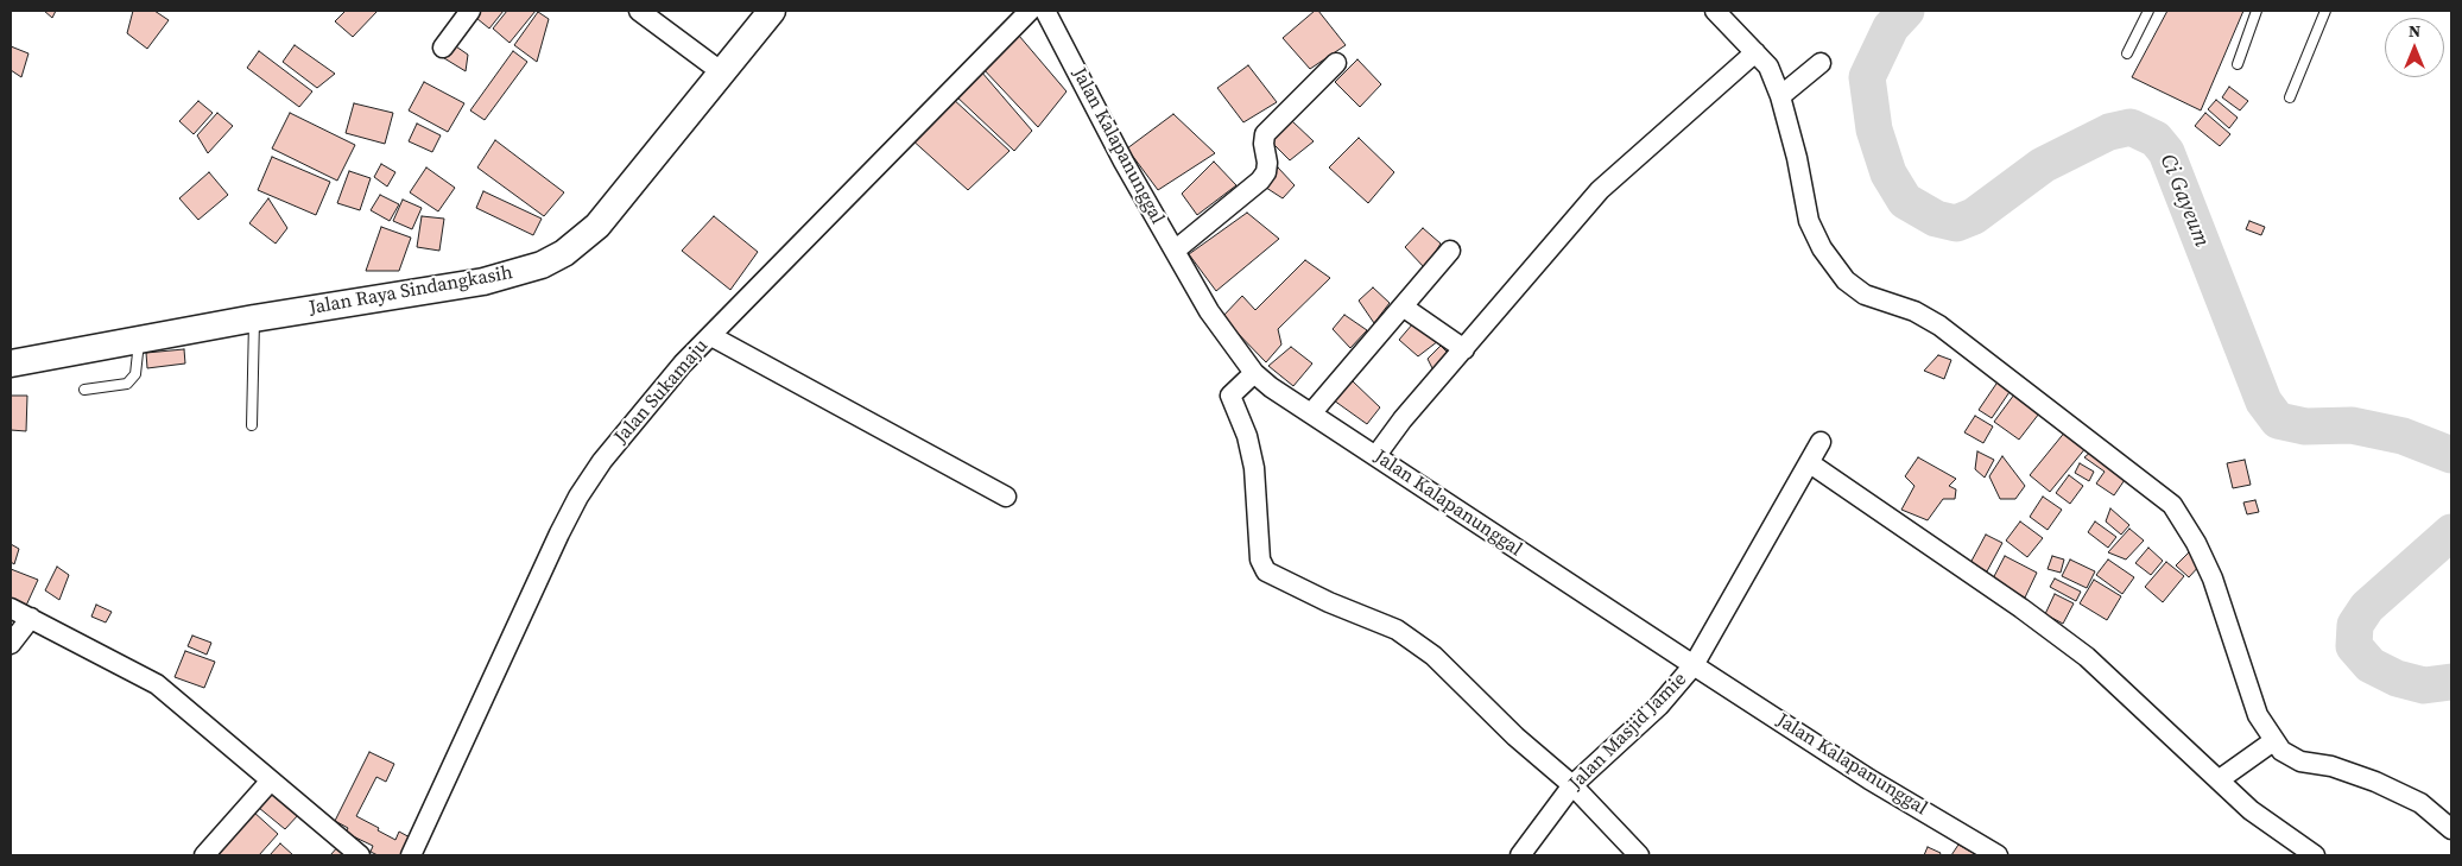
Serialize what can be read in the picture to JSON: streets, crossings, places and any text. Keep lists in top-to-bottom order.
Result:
{
  "streets": {
    "main road": ["Jalan Raya Sindangkasih"],
    "street": ["Jalan Kalapanunggal", "Jalan Sukamaju", "Jalan Masjid Jamie"]
  },
  "crossings": [
    ["Jalan Kalapanunggal", "Jalan Masjid Jamie"]
  ],
  "water": ["Ci Gayeum"],
  "north": "top"
}
